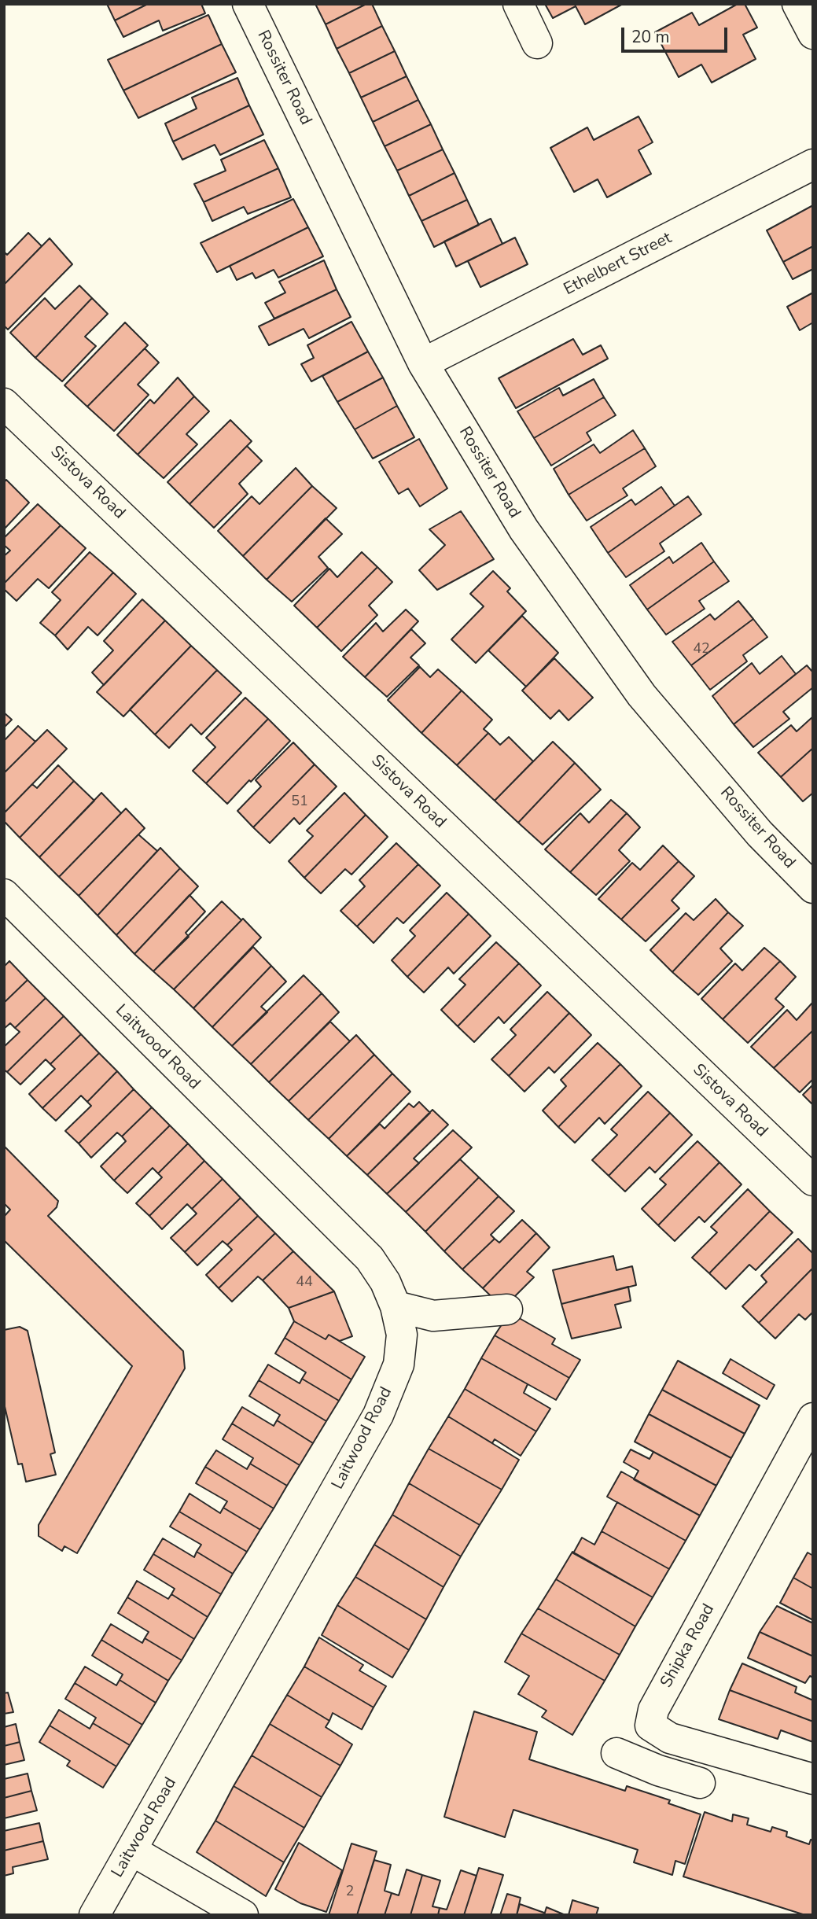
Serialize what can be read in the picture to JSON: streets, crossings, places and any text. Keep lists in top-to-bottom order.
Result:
{
  "streets": {
    "street": [
      "Rossiter Road",
      "Ethelbert Street",
      "Sistova Road",
      "Laitwood Road",
      "Shipka Road"
    ]
  },
  "crossings": [
    ["Rossiter Road", "Ethelbert Street"]
  ],
  "house_numbers": [
    "42",
    "51",
    "44",
    "2"
  ],
  "scale_bar": "20 m"
}
